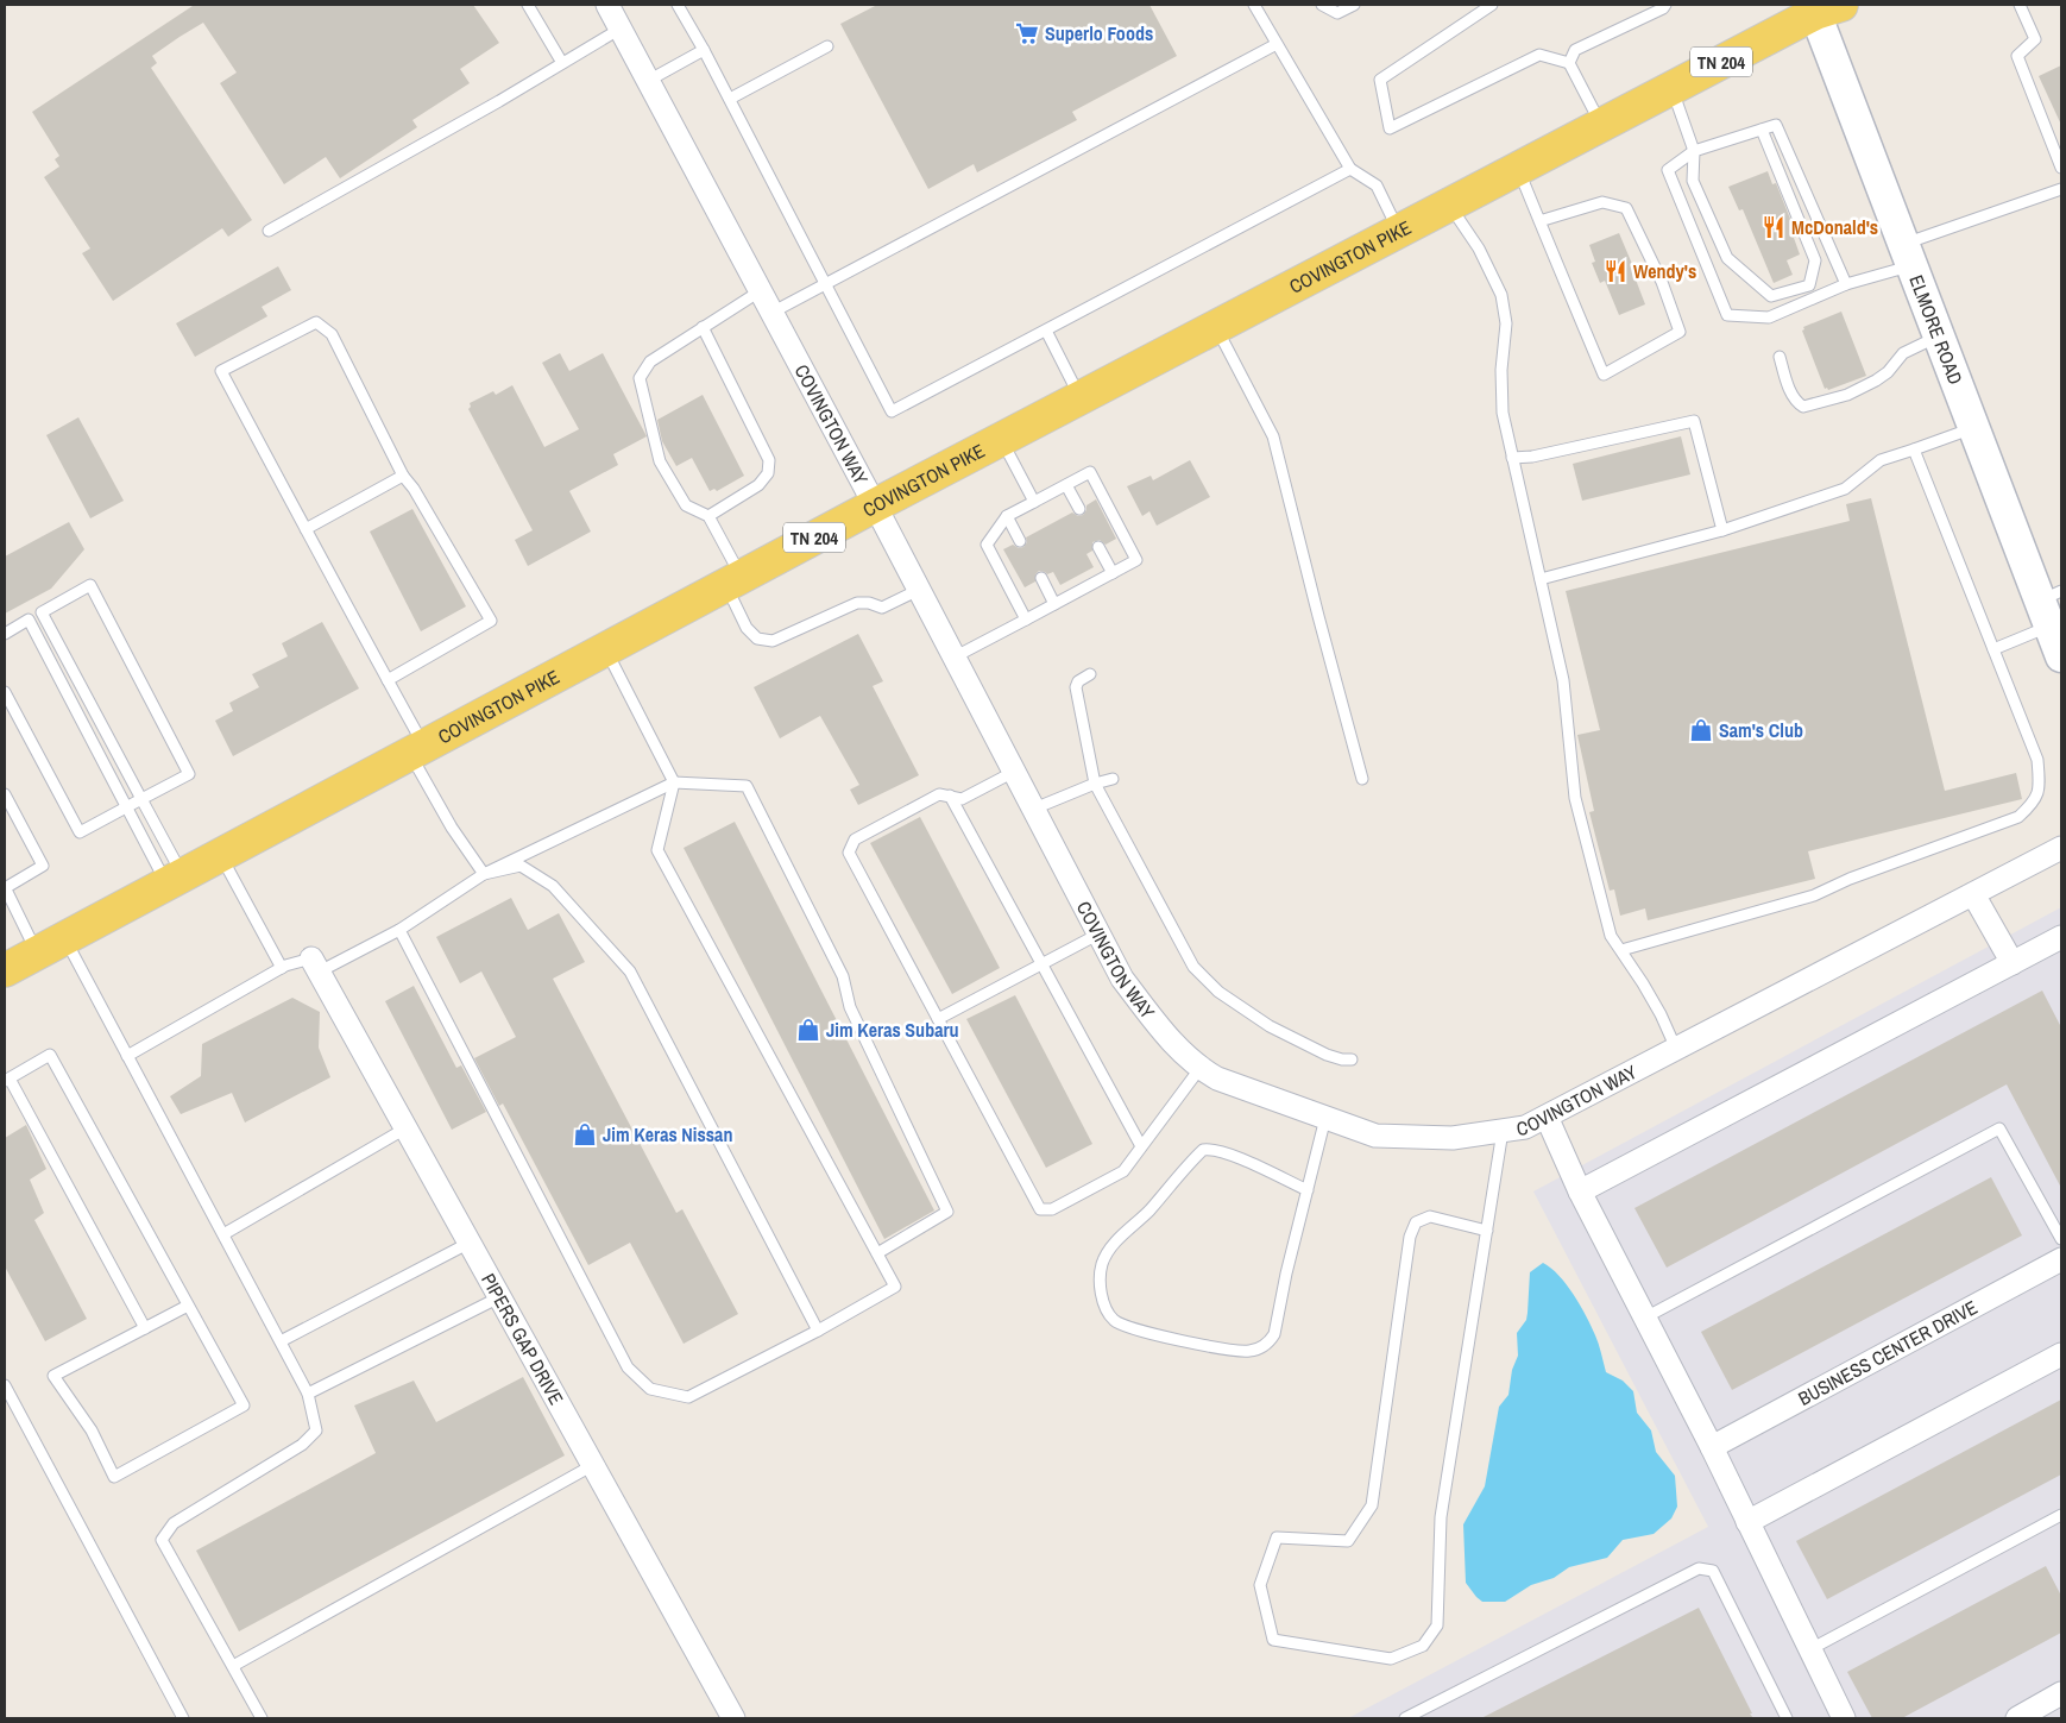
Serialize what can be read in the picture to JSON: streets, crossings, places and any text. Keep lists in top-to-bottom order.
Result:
{
  "streets": {
    "main road": ["TN 204", "COVINGTON PIKE"],
    "street": [
      "ELMORE ROAD",
      "COVINGTON WAY",
      "PIPERS GAP DRIVE",
      "BUSINESS CENTER DRIVE"
    ]
  },
  "crossings": [
    ["COVINGTON PIKE", "ELMORE ROAD"],
    ["COVINGTON PIKE", "COVINGTON WAY"]
  ],
  "places": {
    "supermarket": ["Superlo Foods"],
    "restaurant": ["McDonald's", "Wendy's"],
    "shop": ["Sam's Club", "Jim Keras Subaru", "Jim Keras Nissan"]
  }
}
